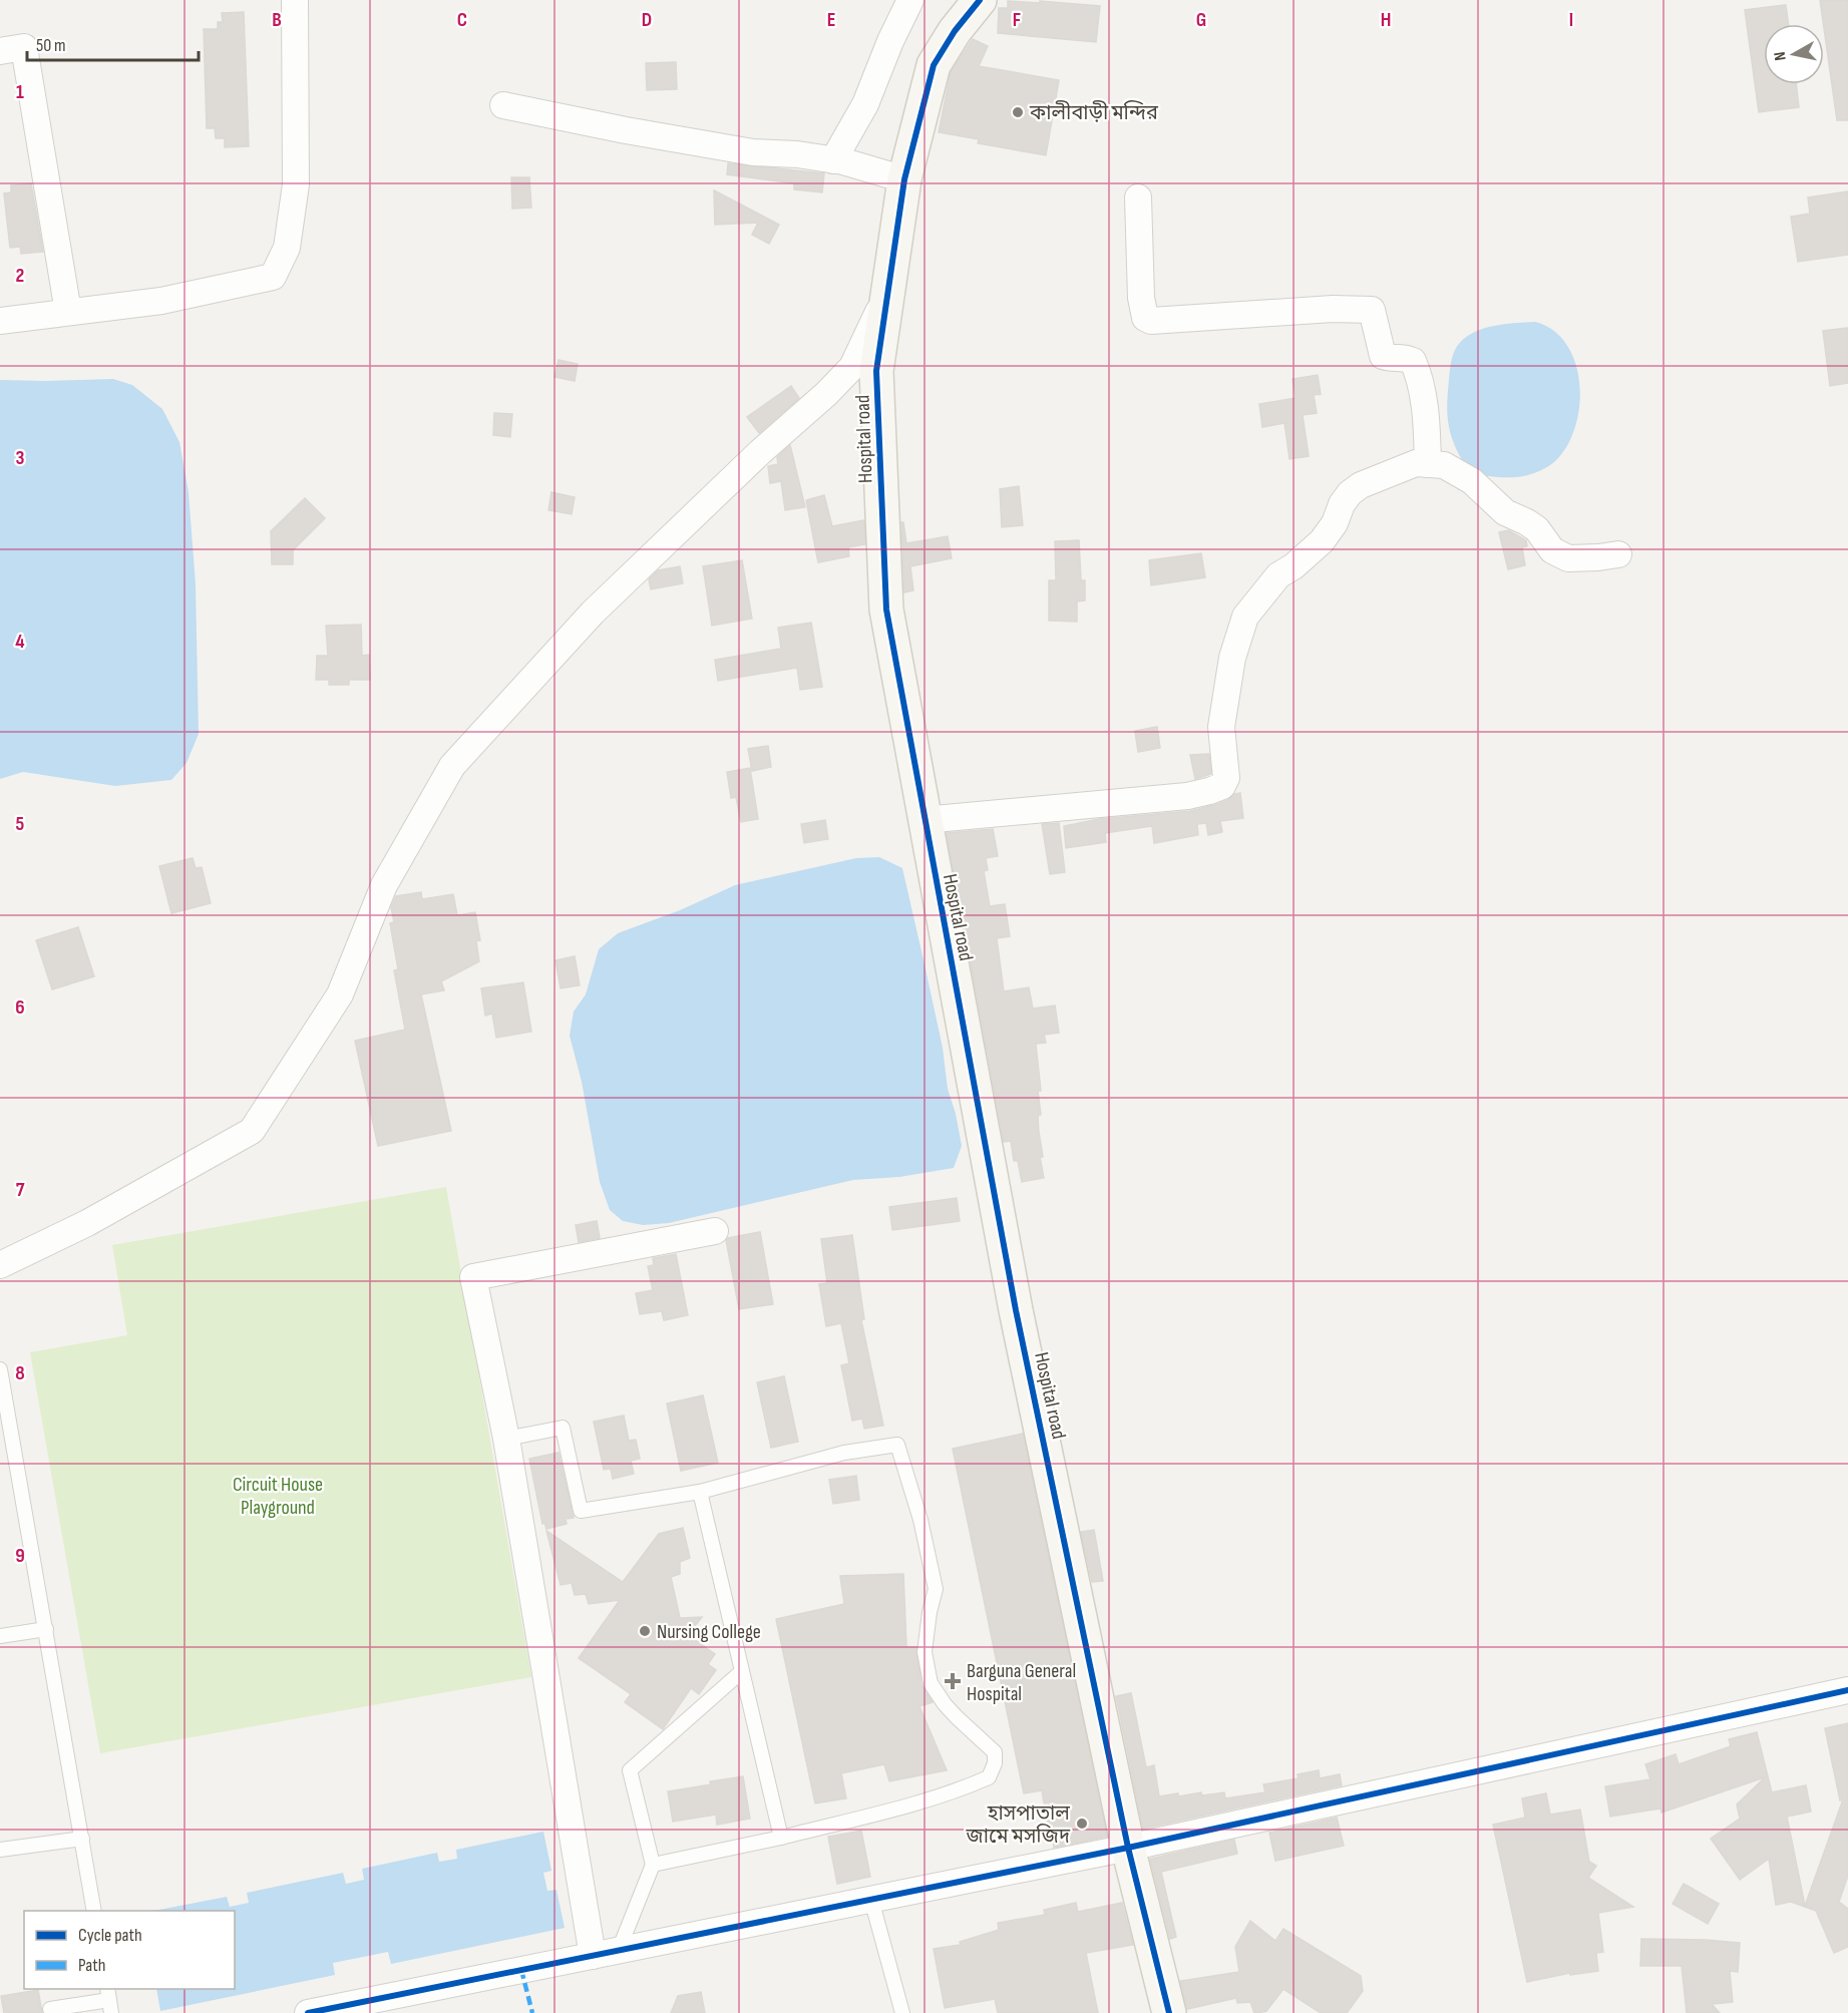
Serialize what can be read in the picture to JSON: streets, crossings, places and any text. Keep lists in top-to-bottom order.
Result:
{
  "streets": {
    "street": ["Hospital road"]
  },
  "parks": ["Circuit House Playground"],
  "places": {
    "other": ["কালীবাড়ী মন্দির", "Nursing College", "হাসপাতাল জামে মসজিদ"],
    "health": ["Barguna General Hospital"]
  },
  "legend": ["Cycle path", "Path"],
  "scale_bar": "50 m",
  "north": "left",
  "grid": {
    "columns": [
      "B",
      "C",
      "D",
      "E",
      "F",
      "G",
      "H",
      "I"
    ],
    "rows": [
      "1",
      "2",
      "3",
      "4",
      "5",
      "6",
      "7",
      "8",
      "9"
    ]
  }
}
